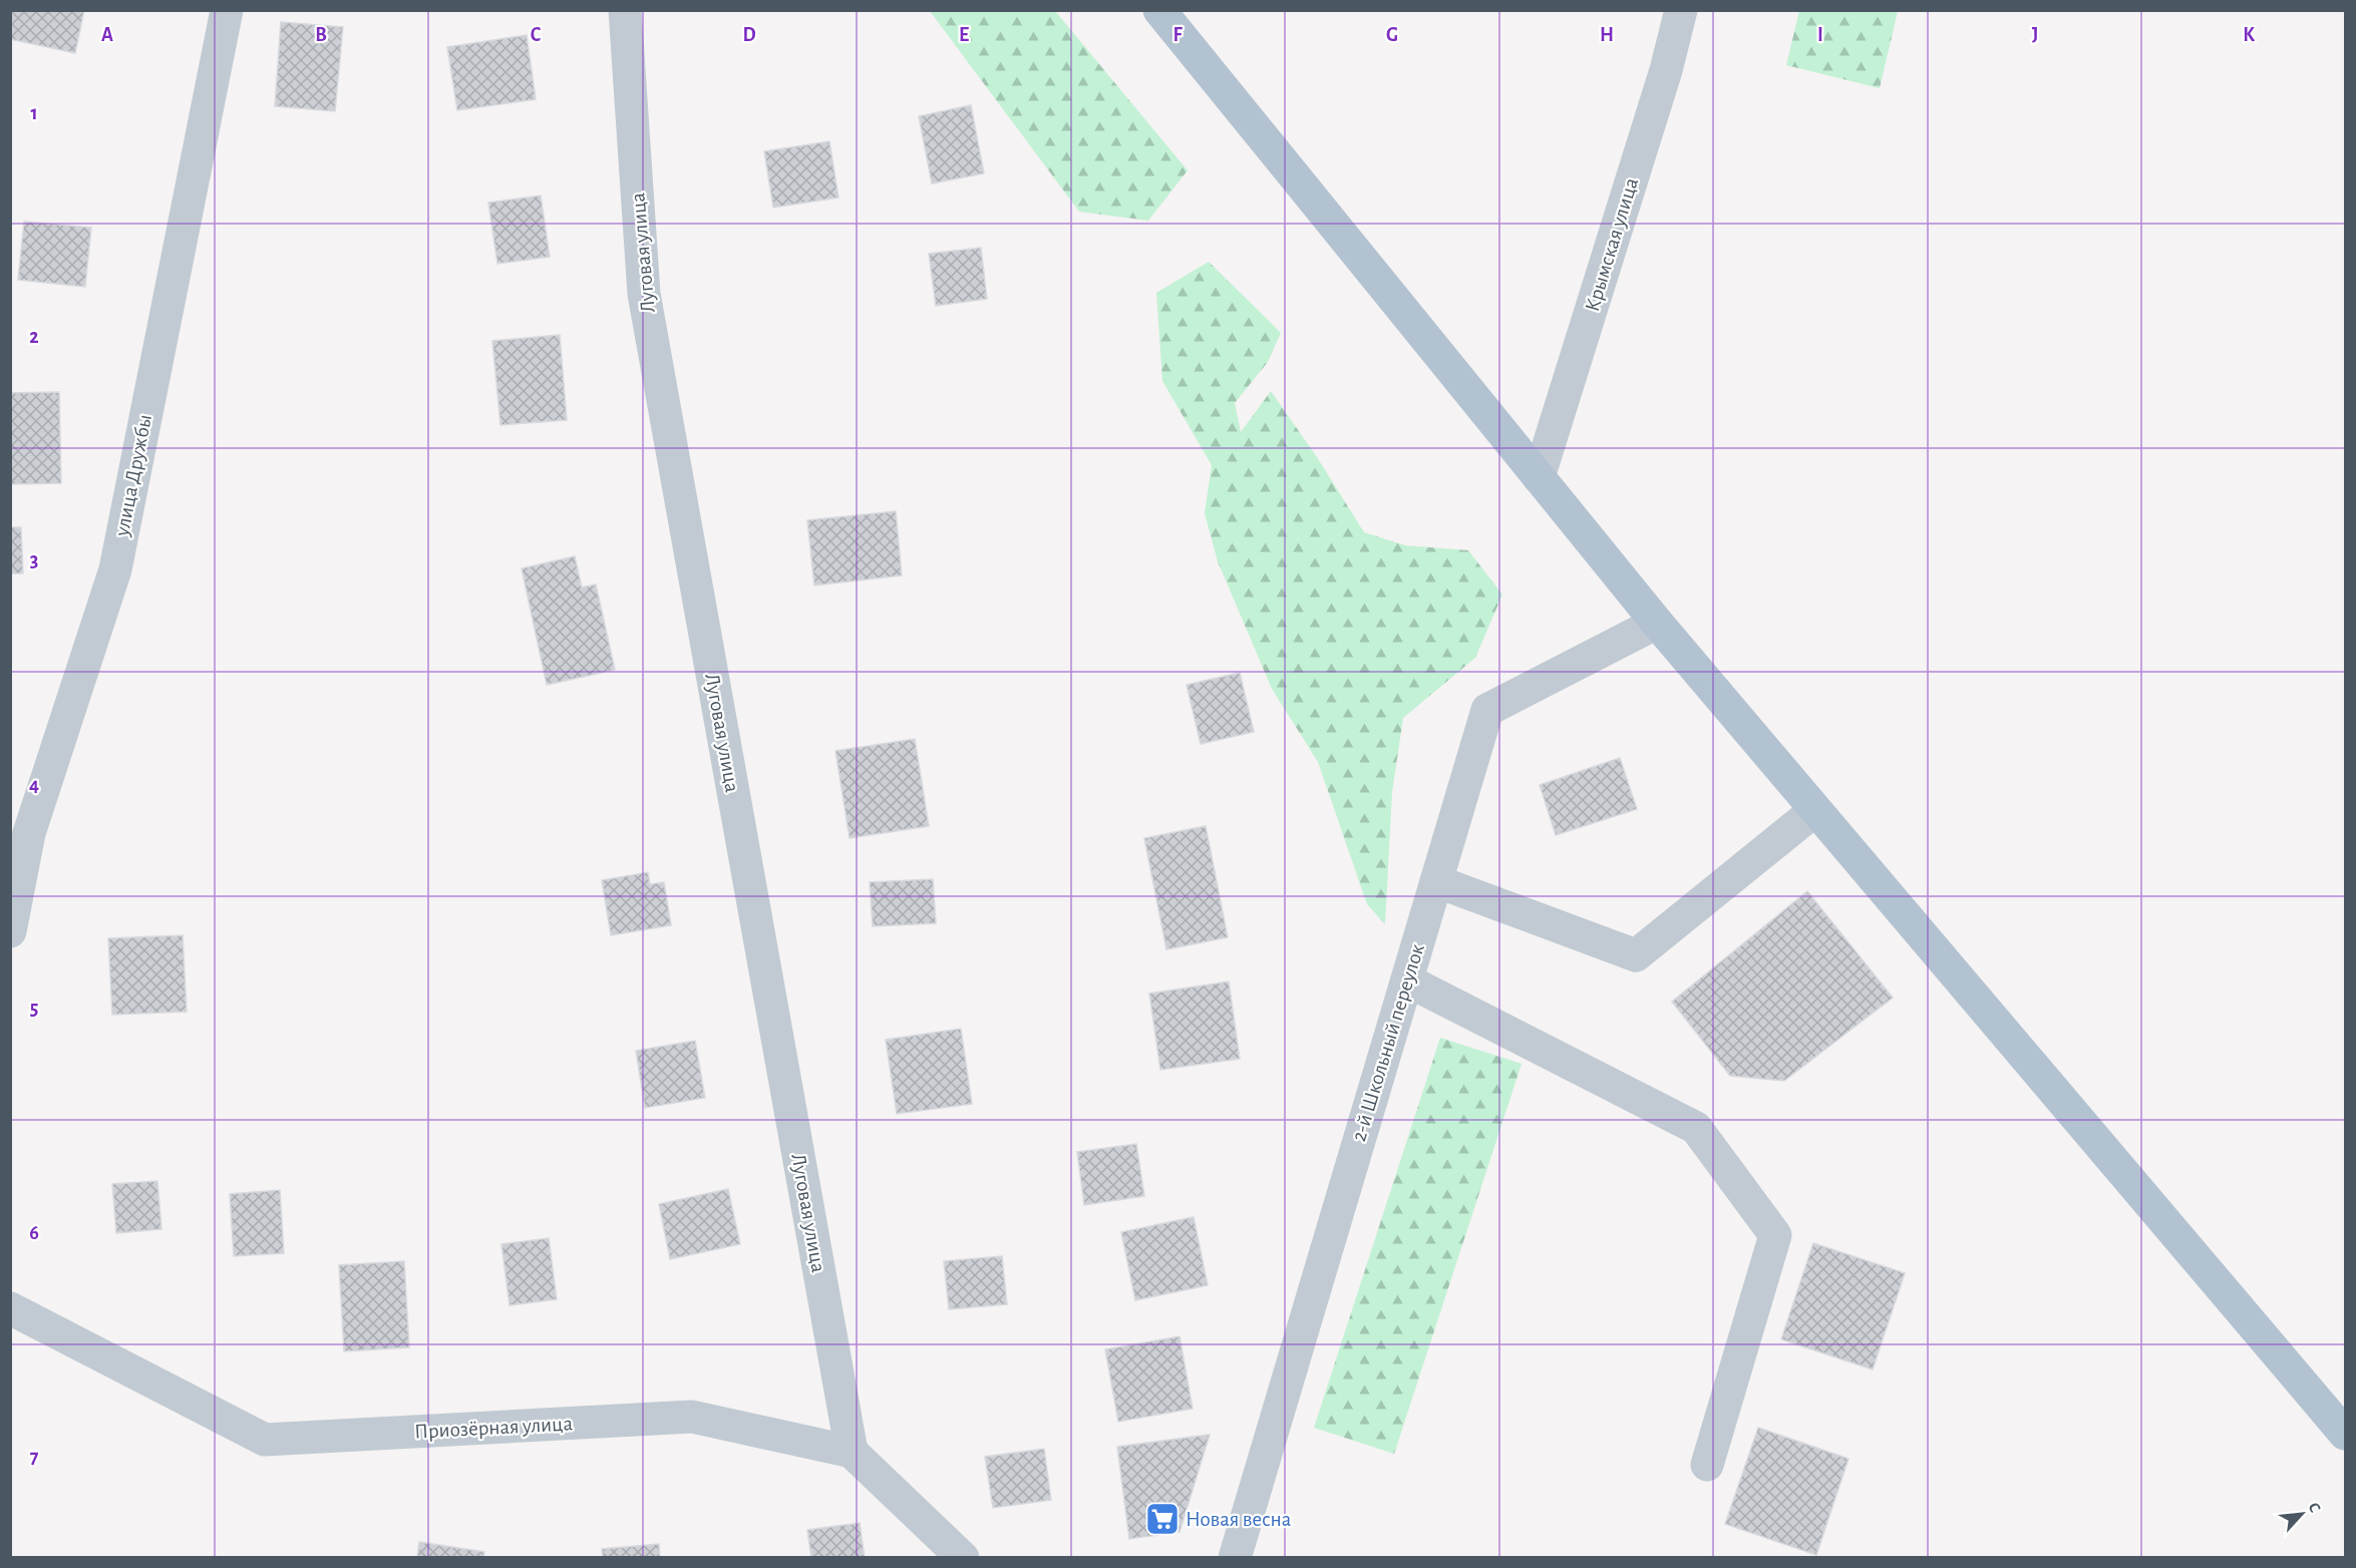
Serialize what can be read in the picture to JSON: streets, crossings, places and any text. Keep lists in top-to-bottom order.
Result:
{
  "streets": {
    "street": [
      "Крымская улица",
      "Луговая улица",
      "улица Дружбы",
      "2-й Школьный переулок",
      "Приозёрная улица"
    ]
  },
  "crossings": [
    ["Луговая улица", "Приозёрная улица"]
  ],
  "places": {
    "supermarket": ["Новая весна"]
  },
  "north": "top right",
  "grid": {
    "columns": [
      "A",
      "B",
      "C",
      "D",
      "E",
      "F",
      "G",
      "H",
      "I",
      "J",
      "K"
    ],
    "rows": [
      "1",
      "2",
      "3",
      "4",
      "5",
      "6",
      "7"
    ]
  }
}
